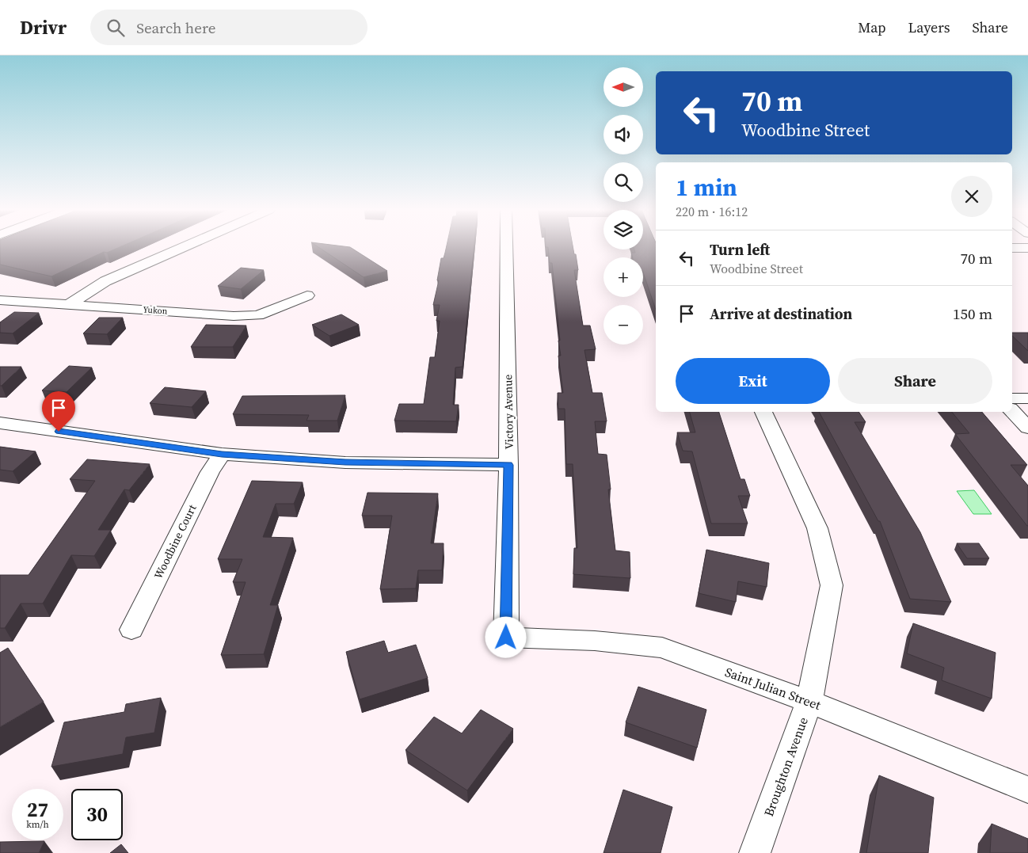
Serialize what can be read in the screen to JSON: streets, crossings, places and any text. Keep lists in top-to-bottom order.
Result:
{
  "streets": {
    "street": [
      "Yukon",
      "Victory Avenue",
      "Woodbine Court",
      "Saint Julian Street",
      "Broughton Avenue"
    ]
  },
  "crossings": [
    ["Victory Avenue", "Saint Julian Street"],
    ["Saint Julian Street", "Broughton Avenue"]
  ],
  "north": "left",
  "page": {
    "header": "Drivr",
    "search": "Search here",
    "nav": ["Map", "Layers", "Share"],
    "map_buttons": ["+", "−"],
    "turn": ["70 m", "Woodbine Street"],
    "heading": ["1 min", "220 m · 16:12"],
    "list": [
      {
        "name": "Turn left",
        "note": "Woodbine Street",
        "value": "70 m"
      },
      {
        "name": "Arrive at destination",
        "value": "150 m"
      }
    ],
    "buttons": ["Exit", "Share"],
    "speed": "27 km/h",
    "limit": "30"
  }
}
